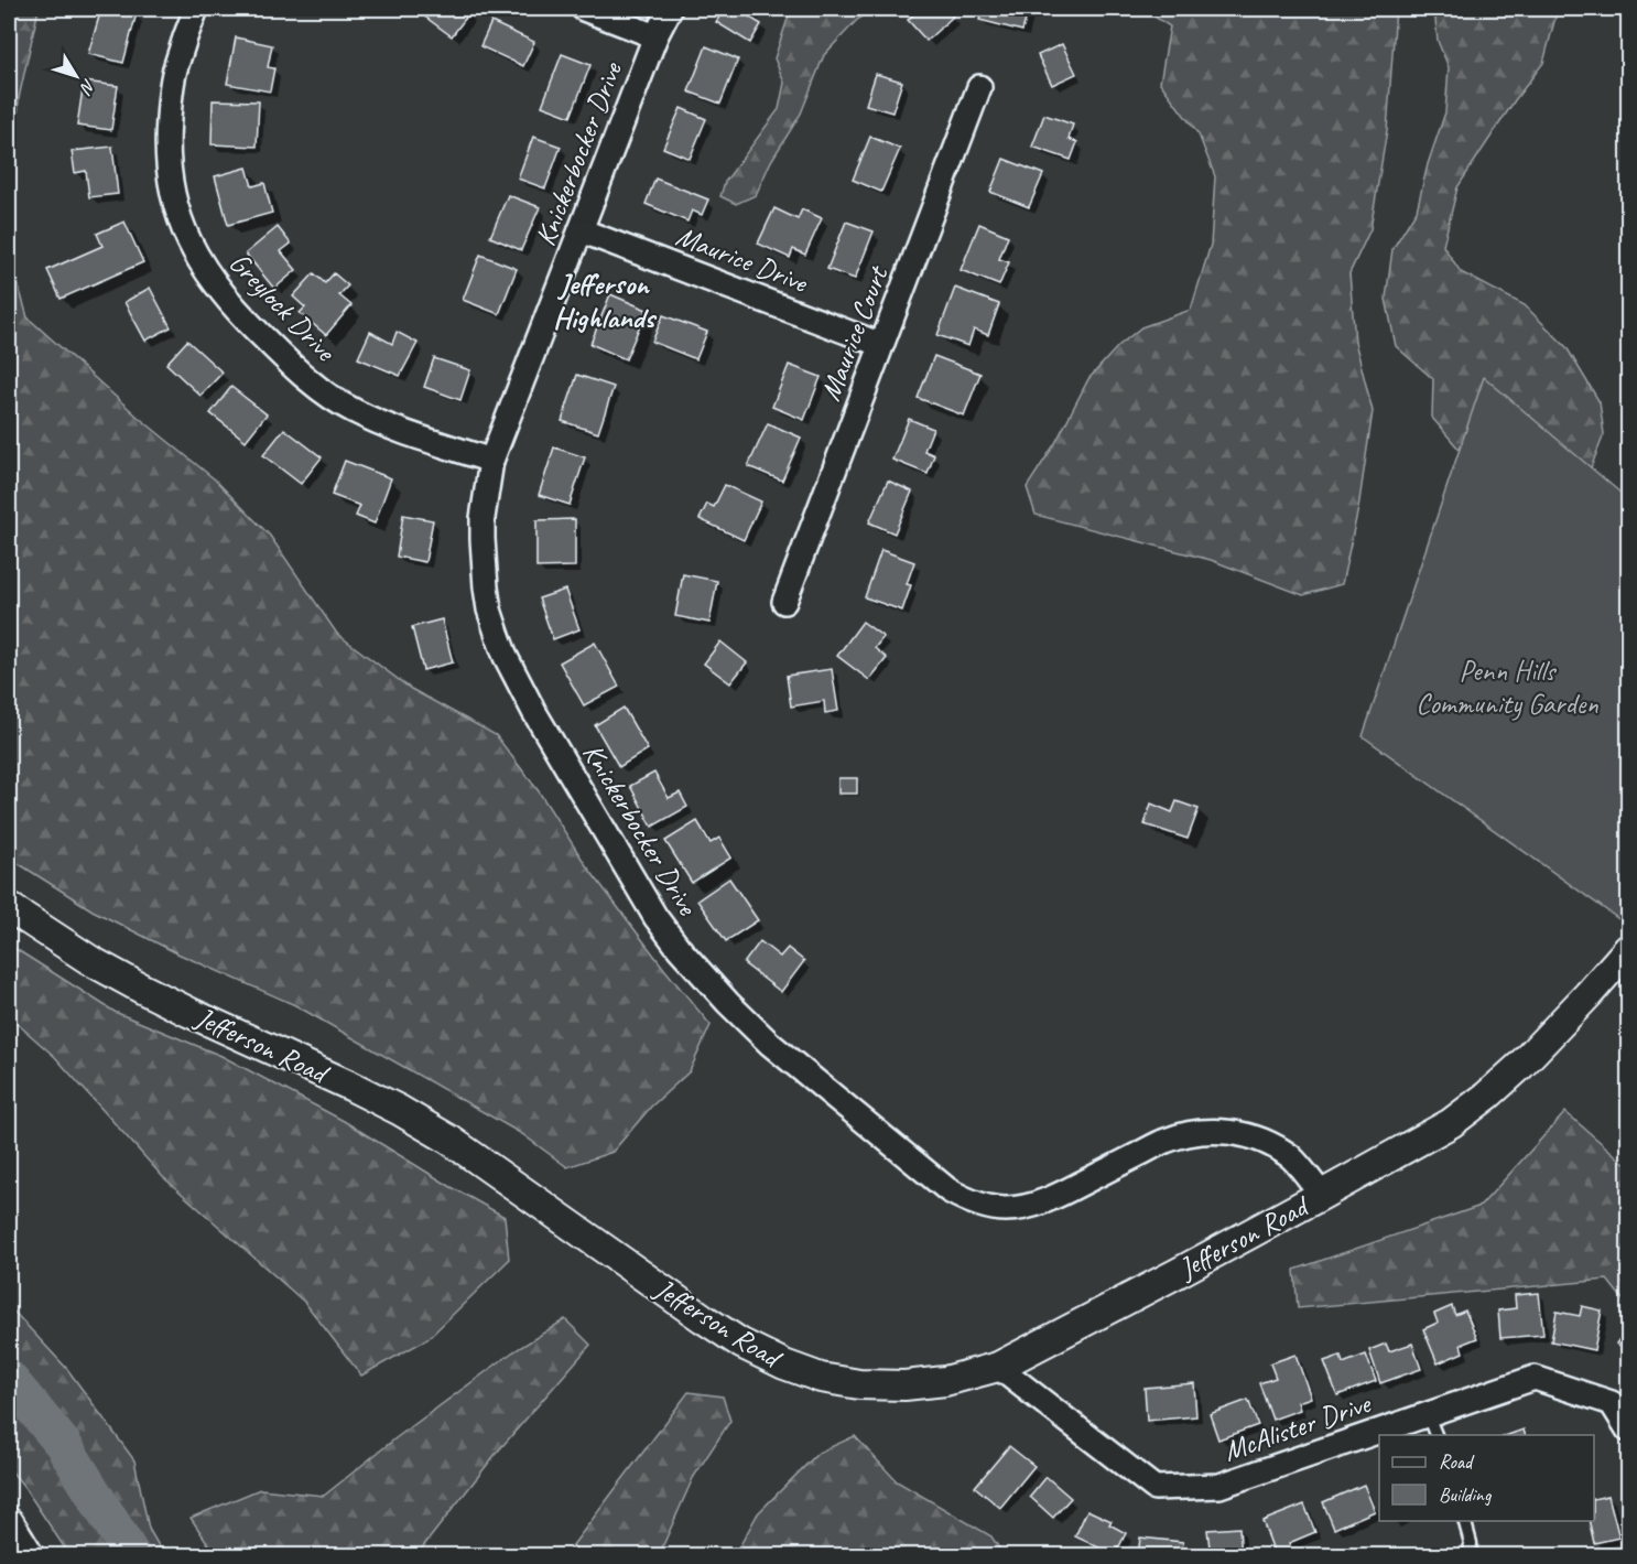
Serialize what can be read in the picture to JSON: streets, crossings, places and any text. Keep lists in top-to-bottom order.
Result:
{
  "streets": {
    "street": [
      "Knickerbocker Drive",
      "Maurice Drive",
      "Greylock Drive",
      "Maurice Court",
      "Jefferson Road",
      "McAlister Drive"
    ]
  },
  "crossings": [
    ["Knickerbocker Drive", "Maurice Drive"],
    ["Knickerbocker Drive", "Greylock Drive"],
    ["Knickerbocker Drive", "Jefferson Road"],
    ["Maurice Drive", "Maurice Court"],
    ["Jefferson Road", "McAlister Drive"]
  ],
  "districts": ["Jefferson Highlands"],
  "parks": ["Penn Hills Community Garden"],
  "legend": ["Road", "Building"],
  "north": "bottom right"
}
